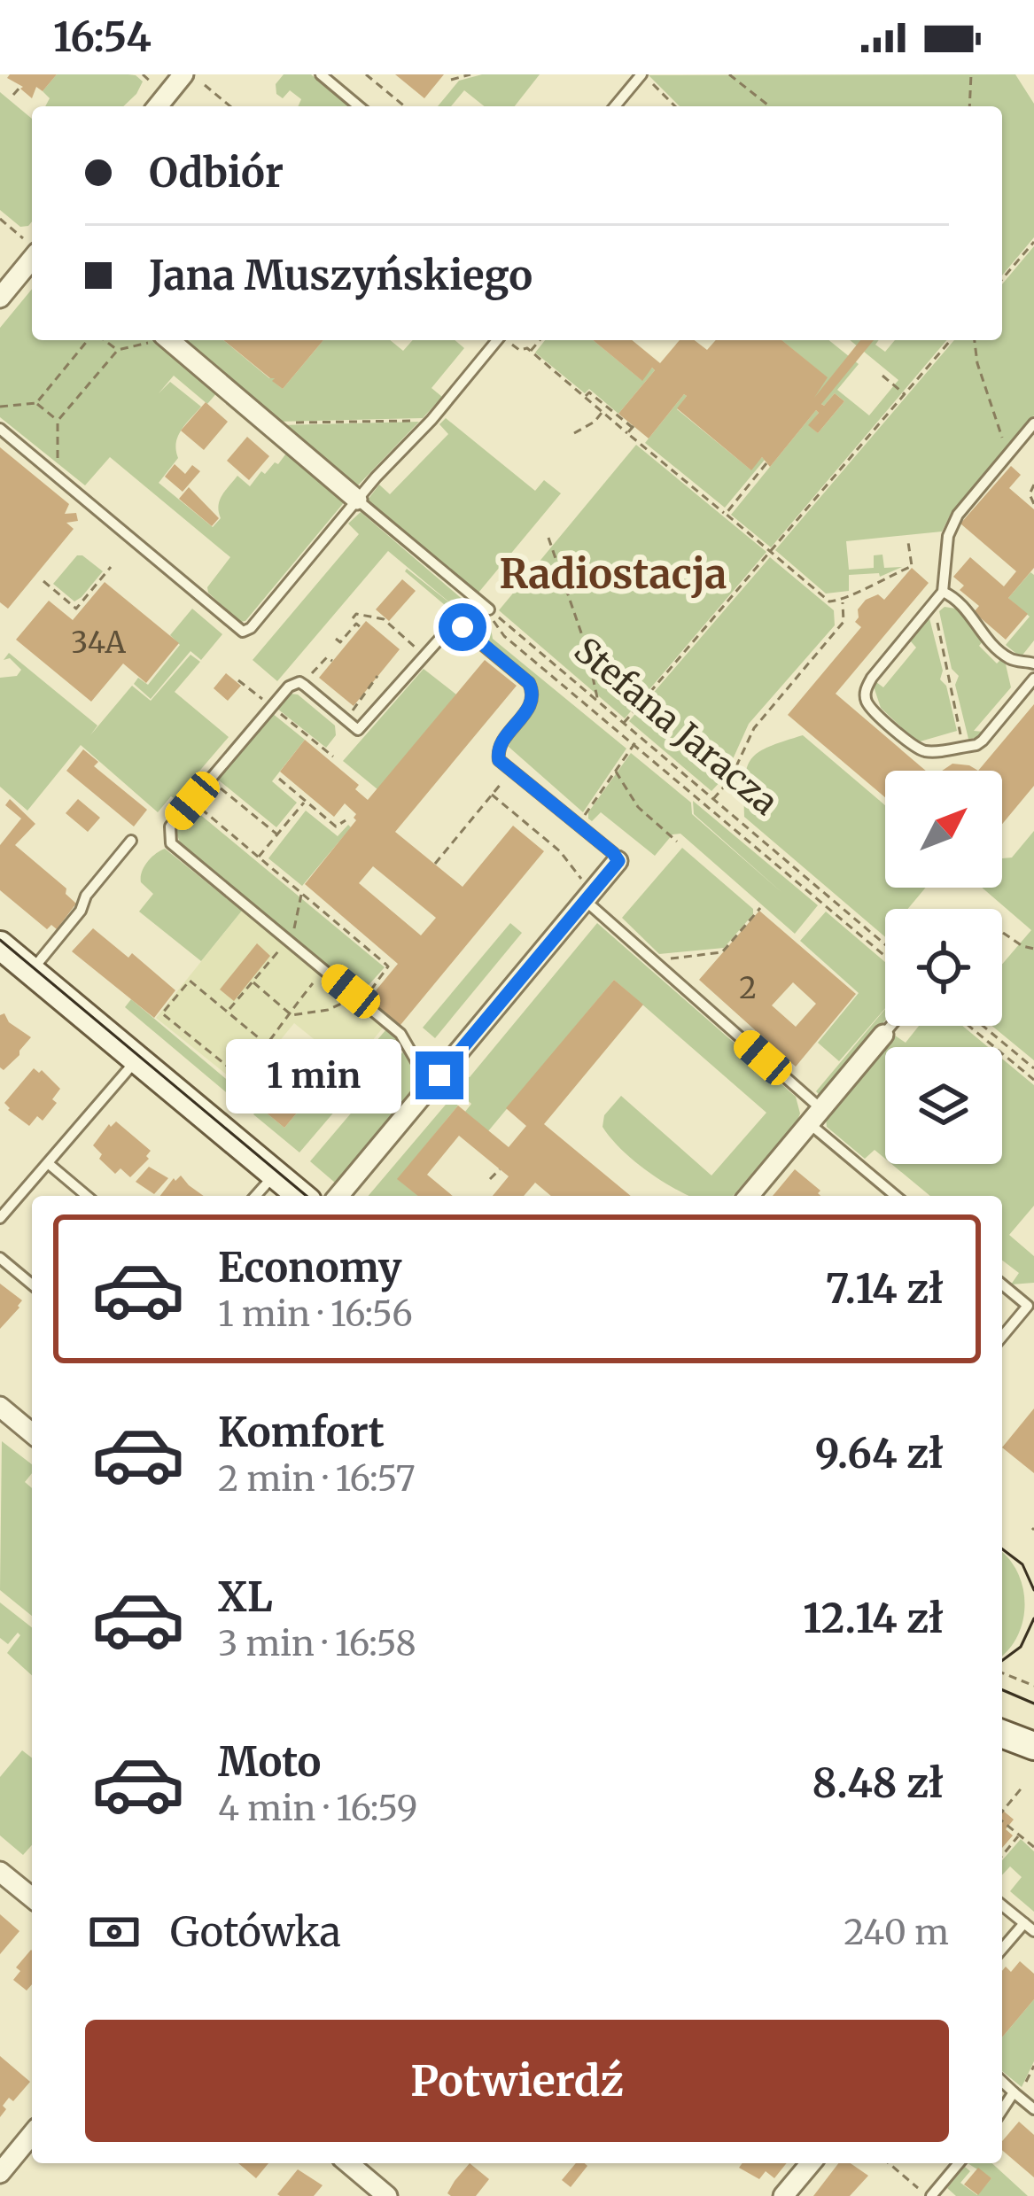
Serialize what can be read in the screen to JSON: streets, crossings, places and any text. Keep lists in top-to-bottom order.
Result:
{
  "streets": {
    "path": ["Stefana Jaracza"]
  },
  "districts": ["Radiostacja"],
  "house_numbers": ["34A", "2"],
  "north": "top right",
  "page": {
    "status": "16:54",
    "banner": ["Odbiór", "Jana Muszyńskiego"],
    "bubble": "1 min",
    "list": [
      {
        "name": "Economy",
        "note": "1 min · 16:56",
        "value": "7.14 zł"
      },
      {
        "name": "Komfort",
        "note": "2 min · 16:57",
        "value": "9.64 zł"
      },
      {
        "name": "XL",
        "note": "3 min · 16:58",
        "value": "12.14 zł"
      },
      {
        "name": "Moto",
        "note": "4 min · 16:59",
        "value": "8.48 zł"
      }
    ],
    "pay": ["Gotówka", "240 m"],
    "buttons": "Potwierdź"
  }
}
